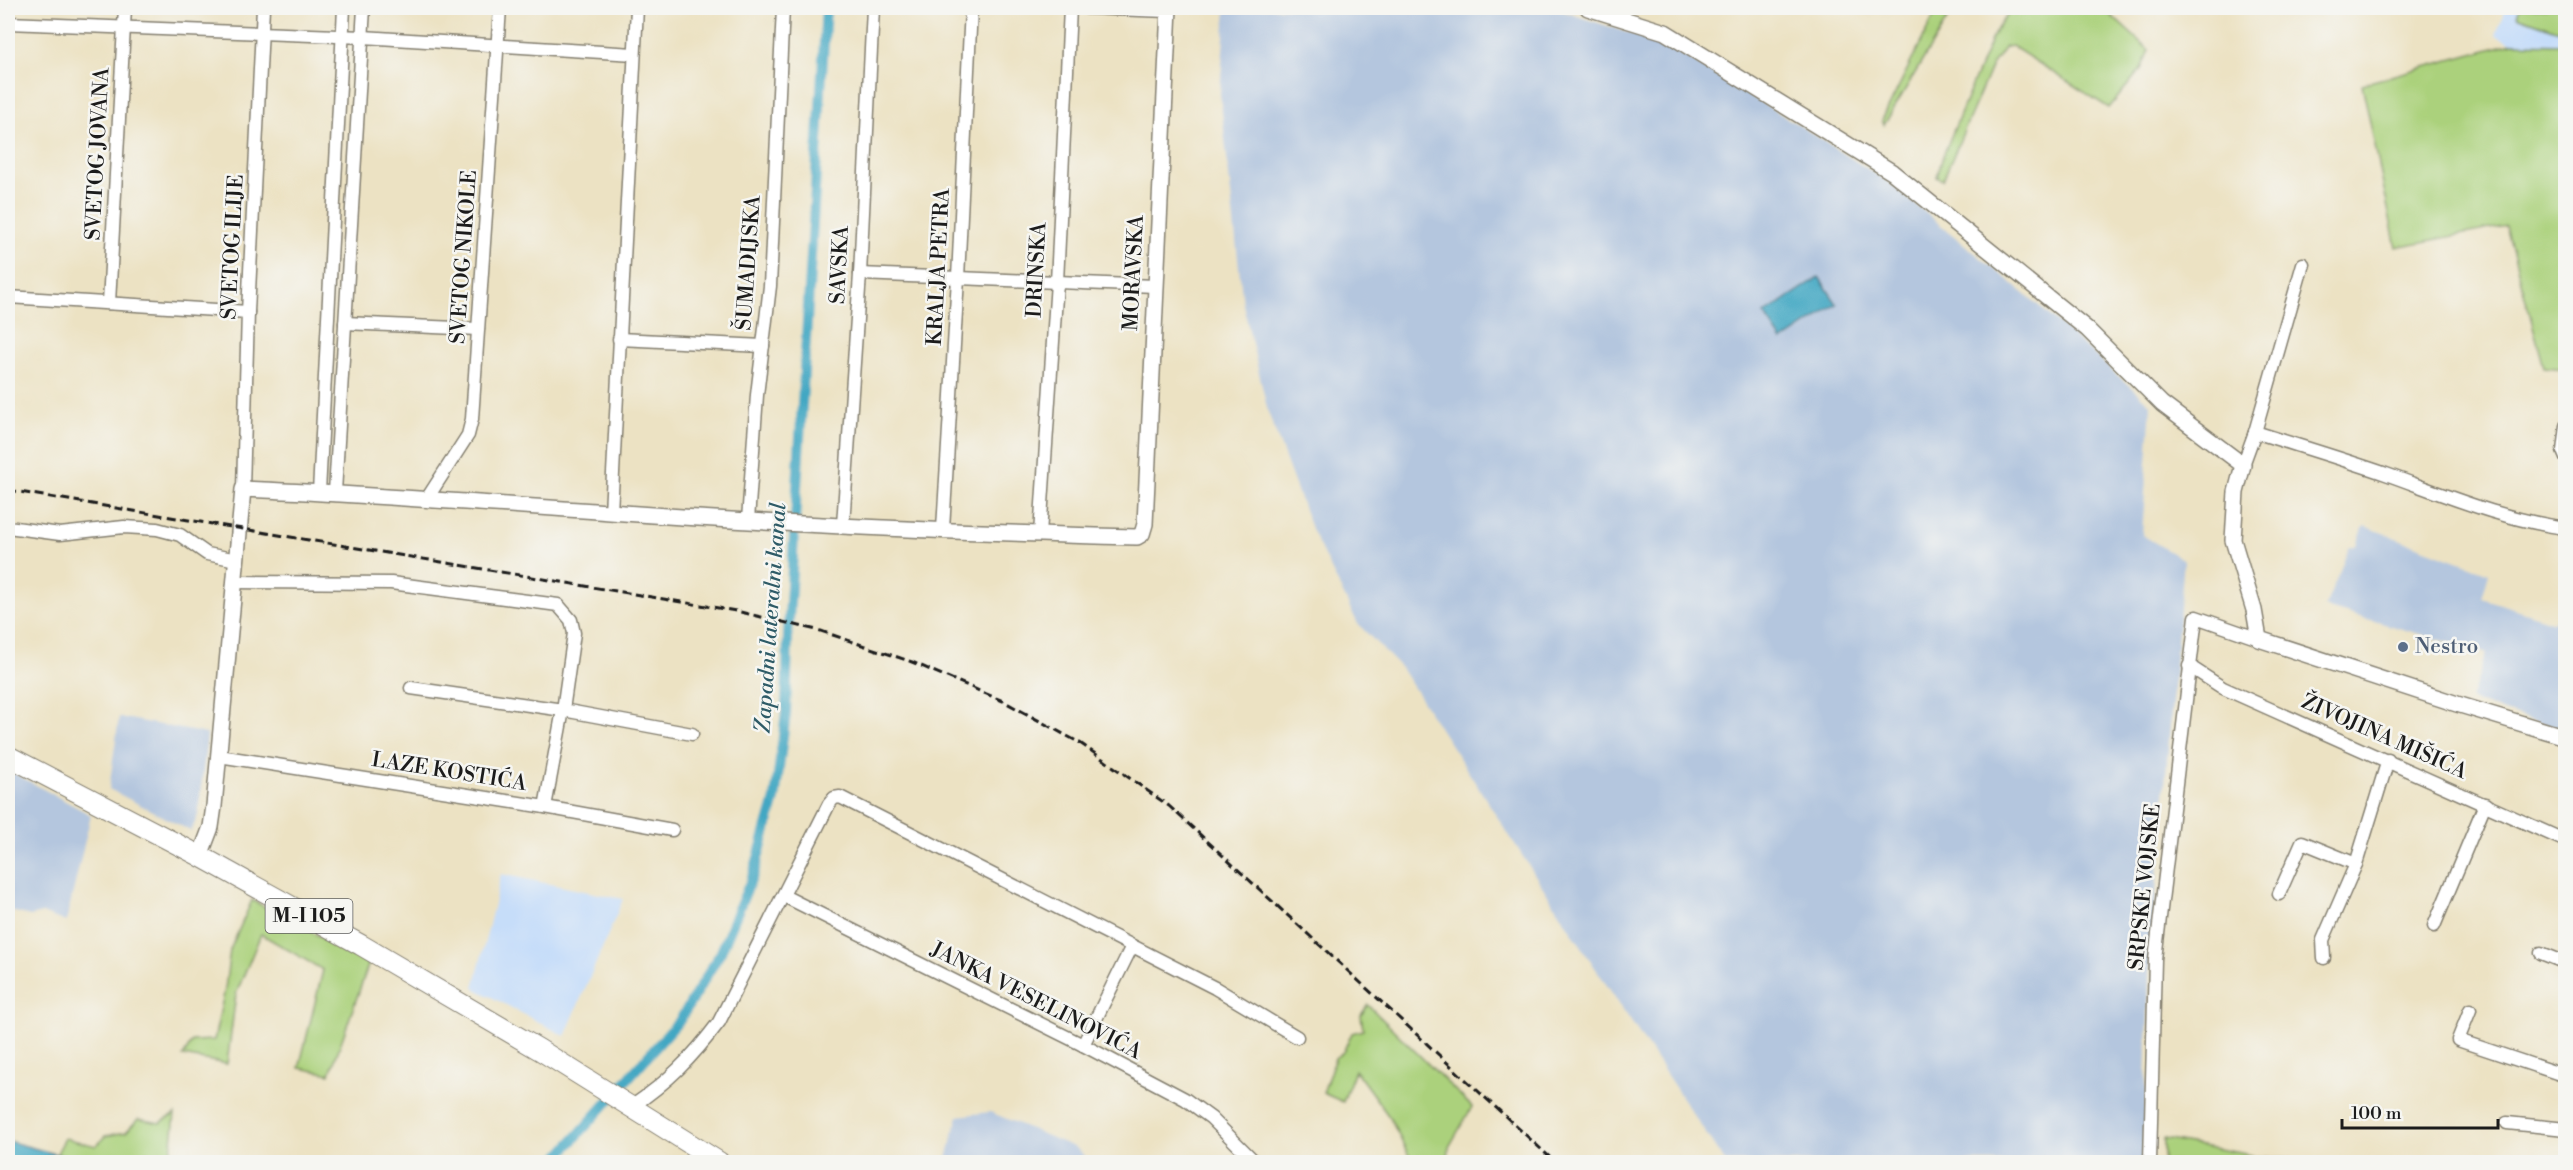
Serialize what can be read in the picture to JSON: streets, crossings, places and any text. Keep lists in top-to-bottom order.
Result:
{
  "streets": {
    "main road": ["M-I 105"],
    "street": [
      "SVETOG JOVANA",
      "SVETOG ILIJE",
      "SVETOG NIKOLE",
      "ŠUMADIJSKA",
      "SAVSKA",
      "KRALJA PETRA",
      "DRINSKA",
      "MORAVSKA",
      "ŽIVOJINA MIŠIĆA",
      "LAZE KOSTIĆA",
      "SRPSKE VOJSKE",
      "JANKA VESELINOVIĆA"
    ]
  },
  "crossings": [
    ["DRINSKA", "MORAVSKA"],
    ["ŽIVOJINA MIŠIĆA", "SRPSKE VOJSKE"]
  ],
  "water": ["Zapadni lateralni kanal"],
  "places": ["Nestro"],
  "scale_bar": "100 m"
}
